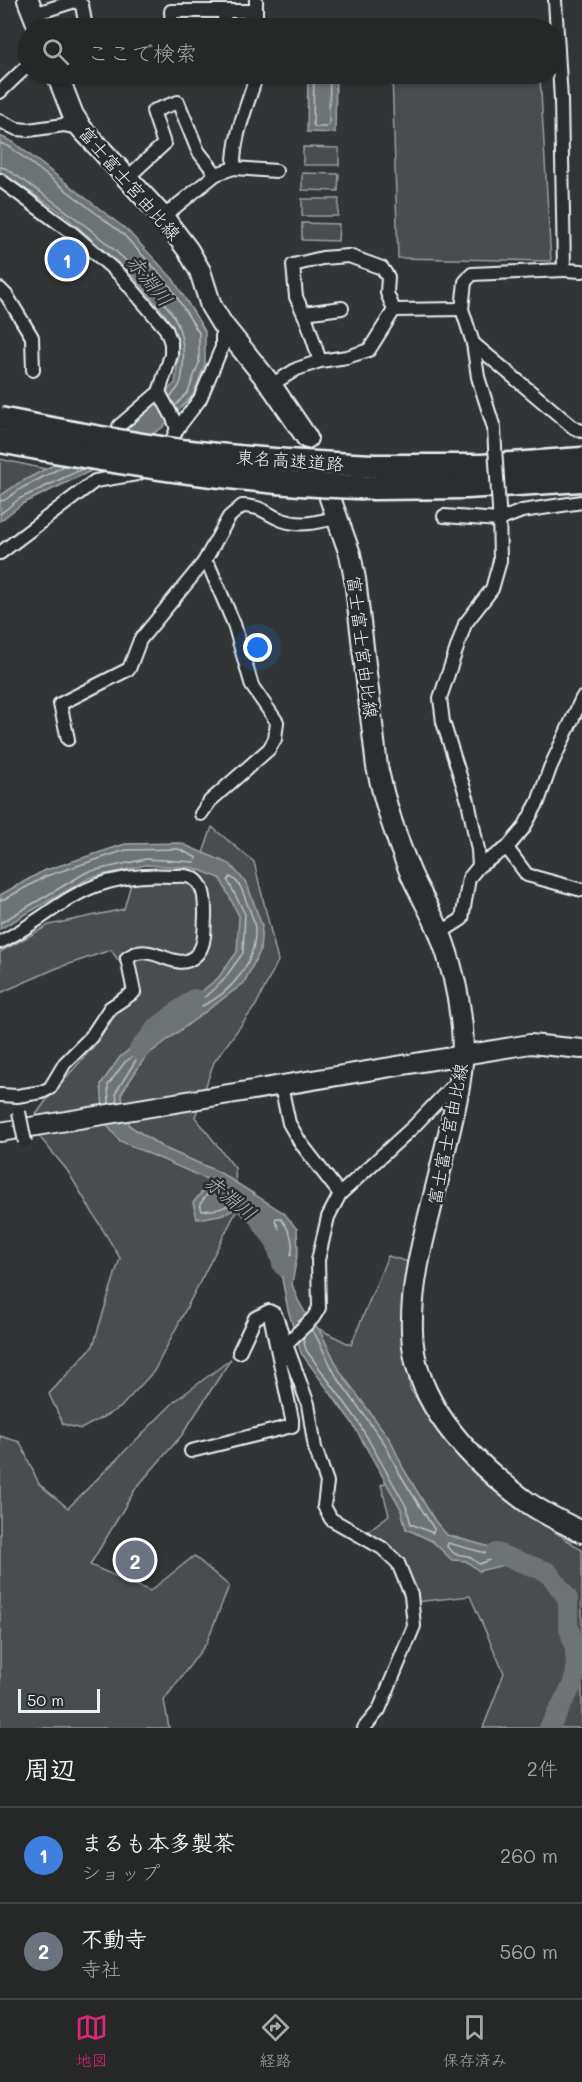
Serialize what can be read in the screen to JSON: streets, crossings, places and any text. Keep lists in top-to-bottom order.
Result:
{
  "streets": {
    "highway": ["東名高速道路"],
    "main road": ["富士富士宮由比線"]
  },
  "water": ["赤淵川"],
  "scale_bar": "50 m",
  "page": {
    "search": "ここで検索",
    "pins": ["1", "2"],
    "scale": "50 m",
    "heading": ["周辺", "2件"],
    "list": [
      {
        "mark": "1",
        "name": "まるも本多製茶",
        "note": "ショップ",
        "value": "260 m"
      },
      {
        "mark": "2",
        "name": "不動寺",
        "note": "寺社",
        "value": "560 m"
      }
    ],
    "nav": ["地図", "経路", "保存済み"]
  }
}
